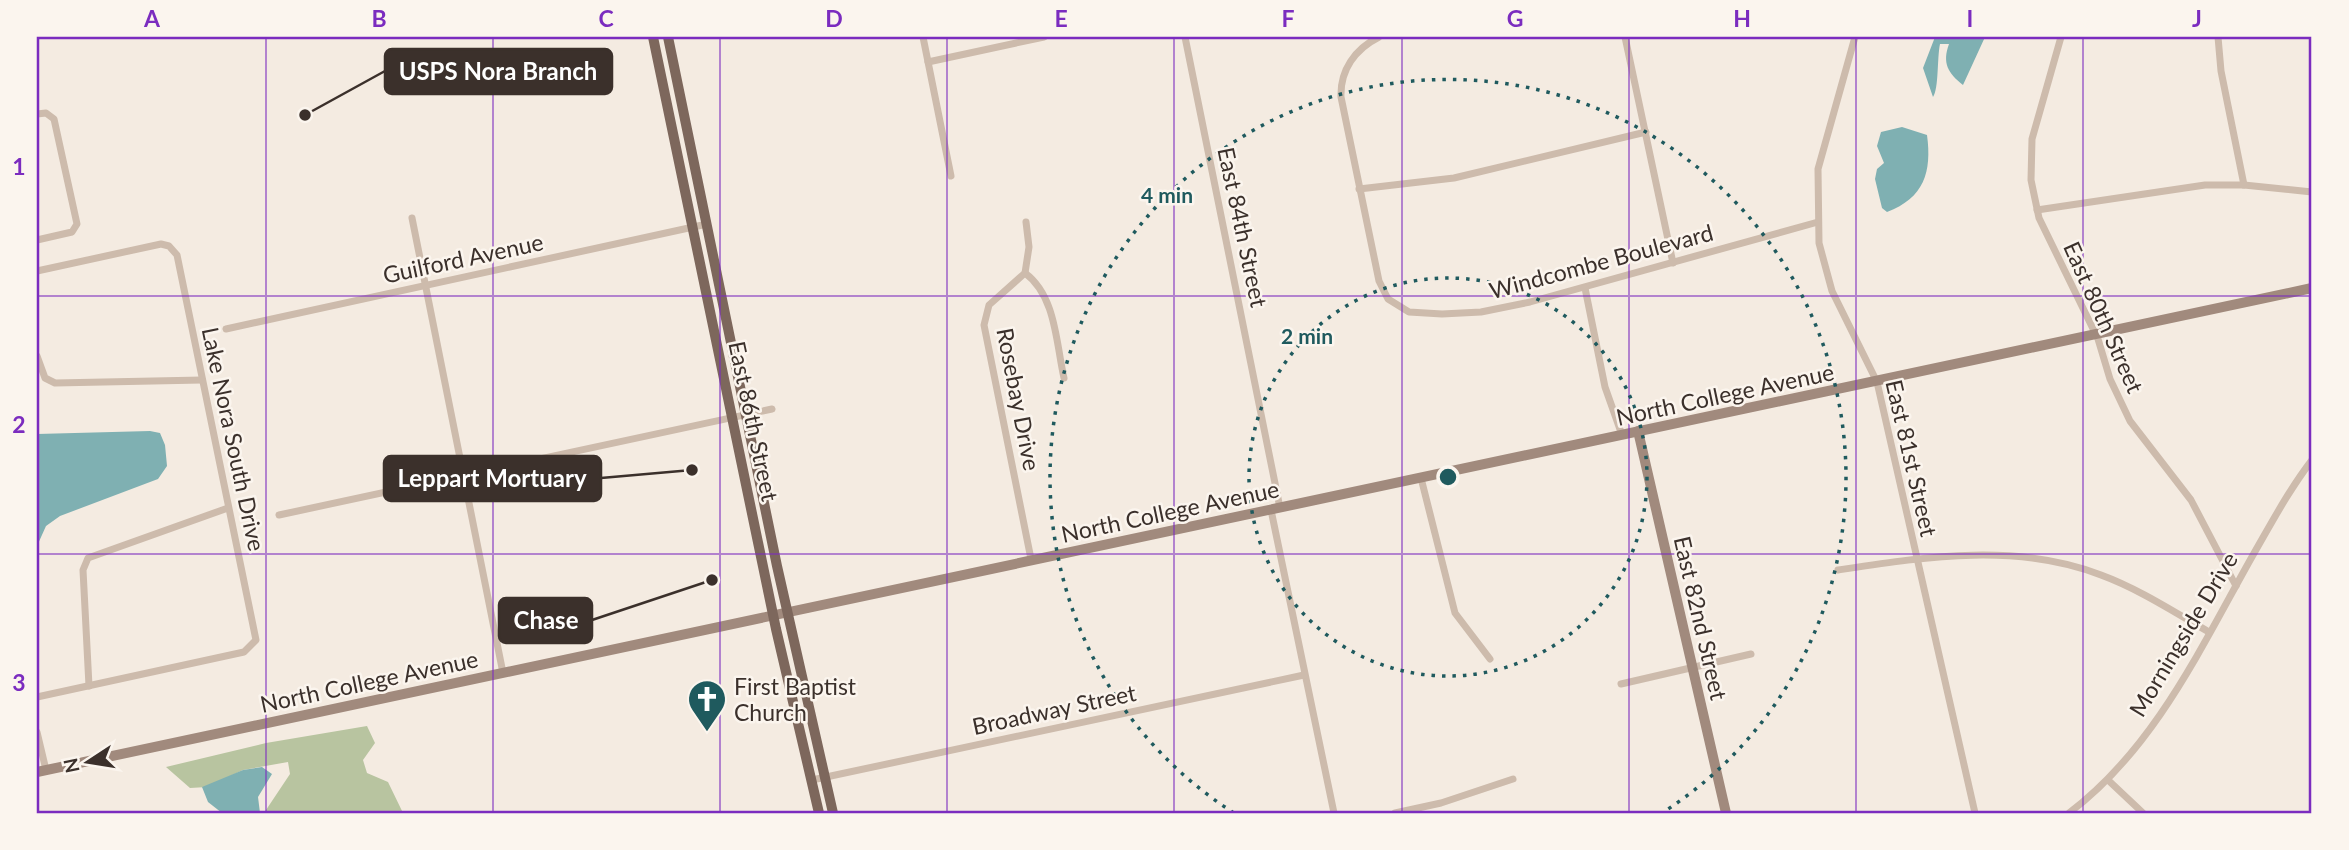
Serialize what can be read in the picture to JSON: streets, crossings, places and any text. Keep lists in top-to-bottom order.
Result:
{
  "streets": {
    "main road": ["North College Avenue", "East 86th Street", "East 82nd Street"],
    "street": [
      "East 84th Street",
      "Guilford Avenue",
      "Windcombe Boulevard",
      "East 80th Street",
      "Rosebay Drive",
      "Lake Nora South Drive",
      "East 81st Street",
      "Morningside Drive",
      "Broadway Street"
    ]
  },
  "crossings": [
    ["East 84th Street", "North College Avenue"],
    ["East 84th Street", "Broadway Street"],
    ["Guilford Avenue", "East 86th Street"],
    ["Windcombe Boulevard", "East 81st Street"],
    ["East 80th Street", "North College Avenue"],
    ["East 80th Street", "Morningside Drive"],
    ["North College Avenue", "Rosebay Drive"],
    ["North College Avenue", "East 86th Street"],
    ["North College Avenue", "East 81st Street"],
    ["North College Avenue", "East 82nd Street"],
    ["East 86th Street", "Broadway Street"]
  ],
  "places": {
    "other": ["USPS Nora Branch", "Leppart Mortuary", "Chase"],
    "church": ["First Baptist Church"]
  },
  "north": "left",
  "grid": {
    "columns": [
      "A",
      "B",
      "C",
      "D",
      "E",
      "F",
      "G",
      "H",
      "I",
      "J"
    ],
    "rows": ["1", "2", "3"]
  },
  "rings": ["4 min", "2 min"]
}
